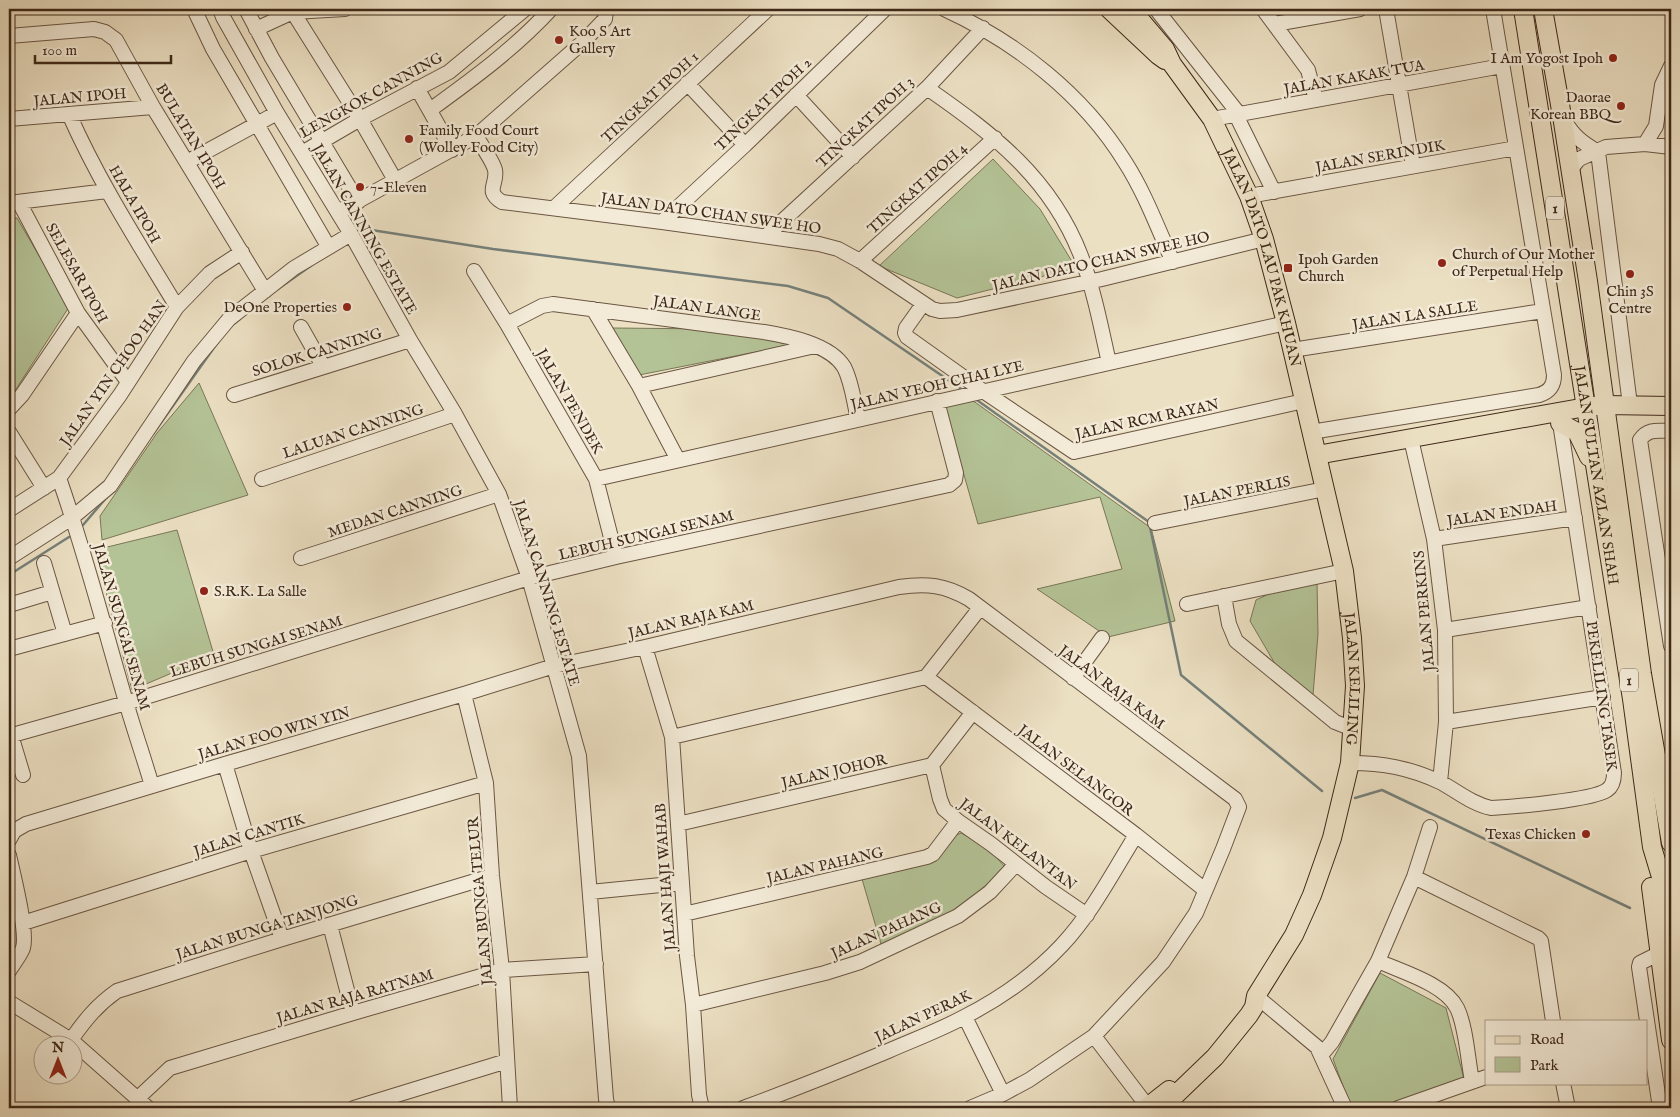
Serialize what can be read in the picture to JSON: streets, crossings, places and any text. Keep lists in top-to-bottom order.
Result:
{
  "streets": {
    "main road": [
      "1",
      "JALAN DATO LAU PAK KHUAN",
      "JALAN SULTAN AZLAN SHAH",
      "JALAN KELILING"
    ],
    "street": [
      "JALAN KAKAK TUA",
      "LENGKOK CANNING",
      "JALAN IPOH",
      "TINGKAT IPOH 1",
      "TINGKAT IPOH 2",
      "TINGKAT IPOH 3",
      "BULATAN IPOH",
      "JALAN SERINDIK",
      "TINGKAT IPOH 4",
      "HALA IPOH",
      "JALAN DATO CHAN SWEE HO",
      "JALAN CANNING ESTATE",
      "SELESAR IPOH",
      "JALAN LANGE",
      "JALAN LA SALLE",
      "SOLOK CANNING",
      "JALAN YIN CHOO HAN",
      "JALAN YEOH CHAI LYE",
      "JALAN PENDEK",
      "JALAN RCM RAYAN",
      "LALUAN CANNING",
      "JALAN PERLIS",
      "MEDAN CANNING",
      "JALAN ENDAH",
      "LEBUH SUNGAI SENAM",
      "JALAN PERKINS",
      "JALAN RAJA KAM",
      "JALAN SUNGAI SENAM",
      "PEKELILING TASEK",
      "JALAN FOO WIN YIN",
      "JALAN SELANGOR",
      "JALAN JOHOR",
      "JALAN CANTIK",
      "JALAN KELANTAN",
      "JALAN PAHANG",
      "JALAN HAJI WAHAB",
      "JALAN BUNGA TELUR",
      "JALAN BUNGA TANJONG",
      "JALAN RAJA RATNAM",
      "JALAN PERAK"
    ]
  },
  "crossings": [
    ["JALAN KAKAK TUA", "JALAN DATO LAU PAK KHUAN"],
    ["LENGKOK CANNING", "JALAN CANNING ESTATE"],
    ["JALAN IPOH", "BULATAN IPOH"],
    ["JALAN IPOH", "HALA IPOH"],
    ["TINGKAT IPOH 1", "JALAN DATO CHAN SWEE HO"],
    ["TINGKAT IPOH 2", "JALAN DATO CHAN SWEE HO"],
    ["TINGKAT IPOH 3", "JALAN DATO CHAN SWEE HO"],
    ["BULATAN IPOH", "JALAN YIN CHOO HAN"],
    ["JALAN SERINDIK", "JALAN DATO LAU PAK KHUAN"],
    ["TINGKAT IPOH 4", "JALAN DATO CHAN SWEE HO"],
    ["HALA IPOH", "JALAN YIN CHOO HAN"],
    ["JALAN DATO CHAN SWEE HO", "JALAN DATO LAU PAK KHUAN"],
    ["JALAN DATO CHAN SWEE HO", "JALAN RCM RAYAN"],
    ["JALAN CANNING ESTATE", "SOLOK CANNING"],
    ["JALAN CANNING ESTATE", "LALUAN CANNING"],
    ["JALAN CANNING ESTATE", "MEDAN CANNING"],
    ["JALAN CANNING ESTATE", "LEBUH SUNGAI SENAM"],
    ["JALAN CANNING ESTATE", "JALAN RAJA KAM"],
    ["JALAN CANNING ESTATE", "JALAN FOO WIN YIN"],
    ["JALAN CANNING ESTATE", "JALAN RAJA RATNAM"],
    ["JALAN DATO LAU PAK KHUAN", "JALAN LA SALLE"],
    ["JALAN DATO LAU PAK KHUAN", "JALAN YEOH CHAI LYE"],
    ["JALAN DATO LAU PAK KHUAN", "JALAN RCM RAYAN"],
    ["JALAN DATO LAU PAK KHUAN", "JALAN KELILING"],
    ["SELESAR IPOH", "JALAN YIN CHOO HAN"],
    ["JALAN LANGE", "JALAN YEOH CHAI LYE"],
    ["JALAN LANGE", "JALAN PENDEK"],
    ["JALAN YIN CHOO HAN", "JALAN SUNGAI SENAM"],
    ["JALAN YEOH CHAI LYE", "JALAN PENDEK"],
    ["JALAN YEOH CHAI LYE", "JALAN RCM RAYAN"],
    ["JALAN YEOH CHAI LYE", "LEBUH SUNGAI SENAM"],
    ["JALAN PENDEK", "LEBUH SUNGAI SENAM"],
    ["JALAN PERLIS", "JALAN KELILING"],
    ["JALAN ENDAH", "JALAN PERKINS"],
    ["JALAN ENDAH", "PEKELILING TASEK"],
    ["LEBUH SUNGAI SENAM", "JALAN SUNGAI SENAM"],
    ["JALAN PERKINS", "PEKELILING TASEK"],
    ["JALAN RAJA KAM", "JALAN FOO WIN YIN"],
    ["JALAN RAJA KAM", "JALAN SELANGOR"],
    ["JALAN RAJA KAM", "JALAN HAJI WAHAB"],
    ["JALAN SUNGAI SENAM", "JALAN FOO WIN YIN"],
    ["JALAN KELILING", "PEKELILING TASEK"],
    ["JALAN FOO WIN YIN", "JALAN BUNGA TELUR"],
    ["JALAN SELANGOR", "JALAN PERAK"],
    ["JALAN JOHOR", "JALAN KELANTAN"],
    ["JALAN JOHOR", "JALAN HAJI WAHAB"],
    ["JALAN CANTIK", "JALAN BUNGA TELUR"],
    ["JALAN KELANTAN", "JALAN PAHANG"],
    ["JALAN KELANTAN", "JALAN PERAK"],
    ["JALAN PAHANG", "JALAN HAJI WAHAB"],
    ["JALAN BUNGA TELUR", "JALAN BUNGA TANJONG"],
    ["JALAN BUNGA TELUR", "JALAN RAJA RATNAM"]
  ],
  "places": {
    "other": [
      "Koo S Art Gallery",
      "I Am Yogost Ipoh",
      "Daorae Korean BBQ",
      "Family Food Court (Wolley Food City)",
      "7-Eleven",
      "Church of Our Mother of Perpetual Help",
      "Chin 3S Centre",
      "DeOne Properties",
      "S.R.K. La Salle",
      "Texas Chicken"
    ],
    "transit": ["Ipoh Garden Church"]
  },
  "legend": ["Road", "Park"],
  "scale_bar": "100 m",
  "north": "top"
}
